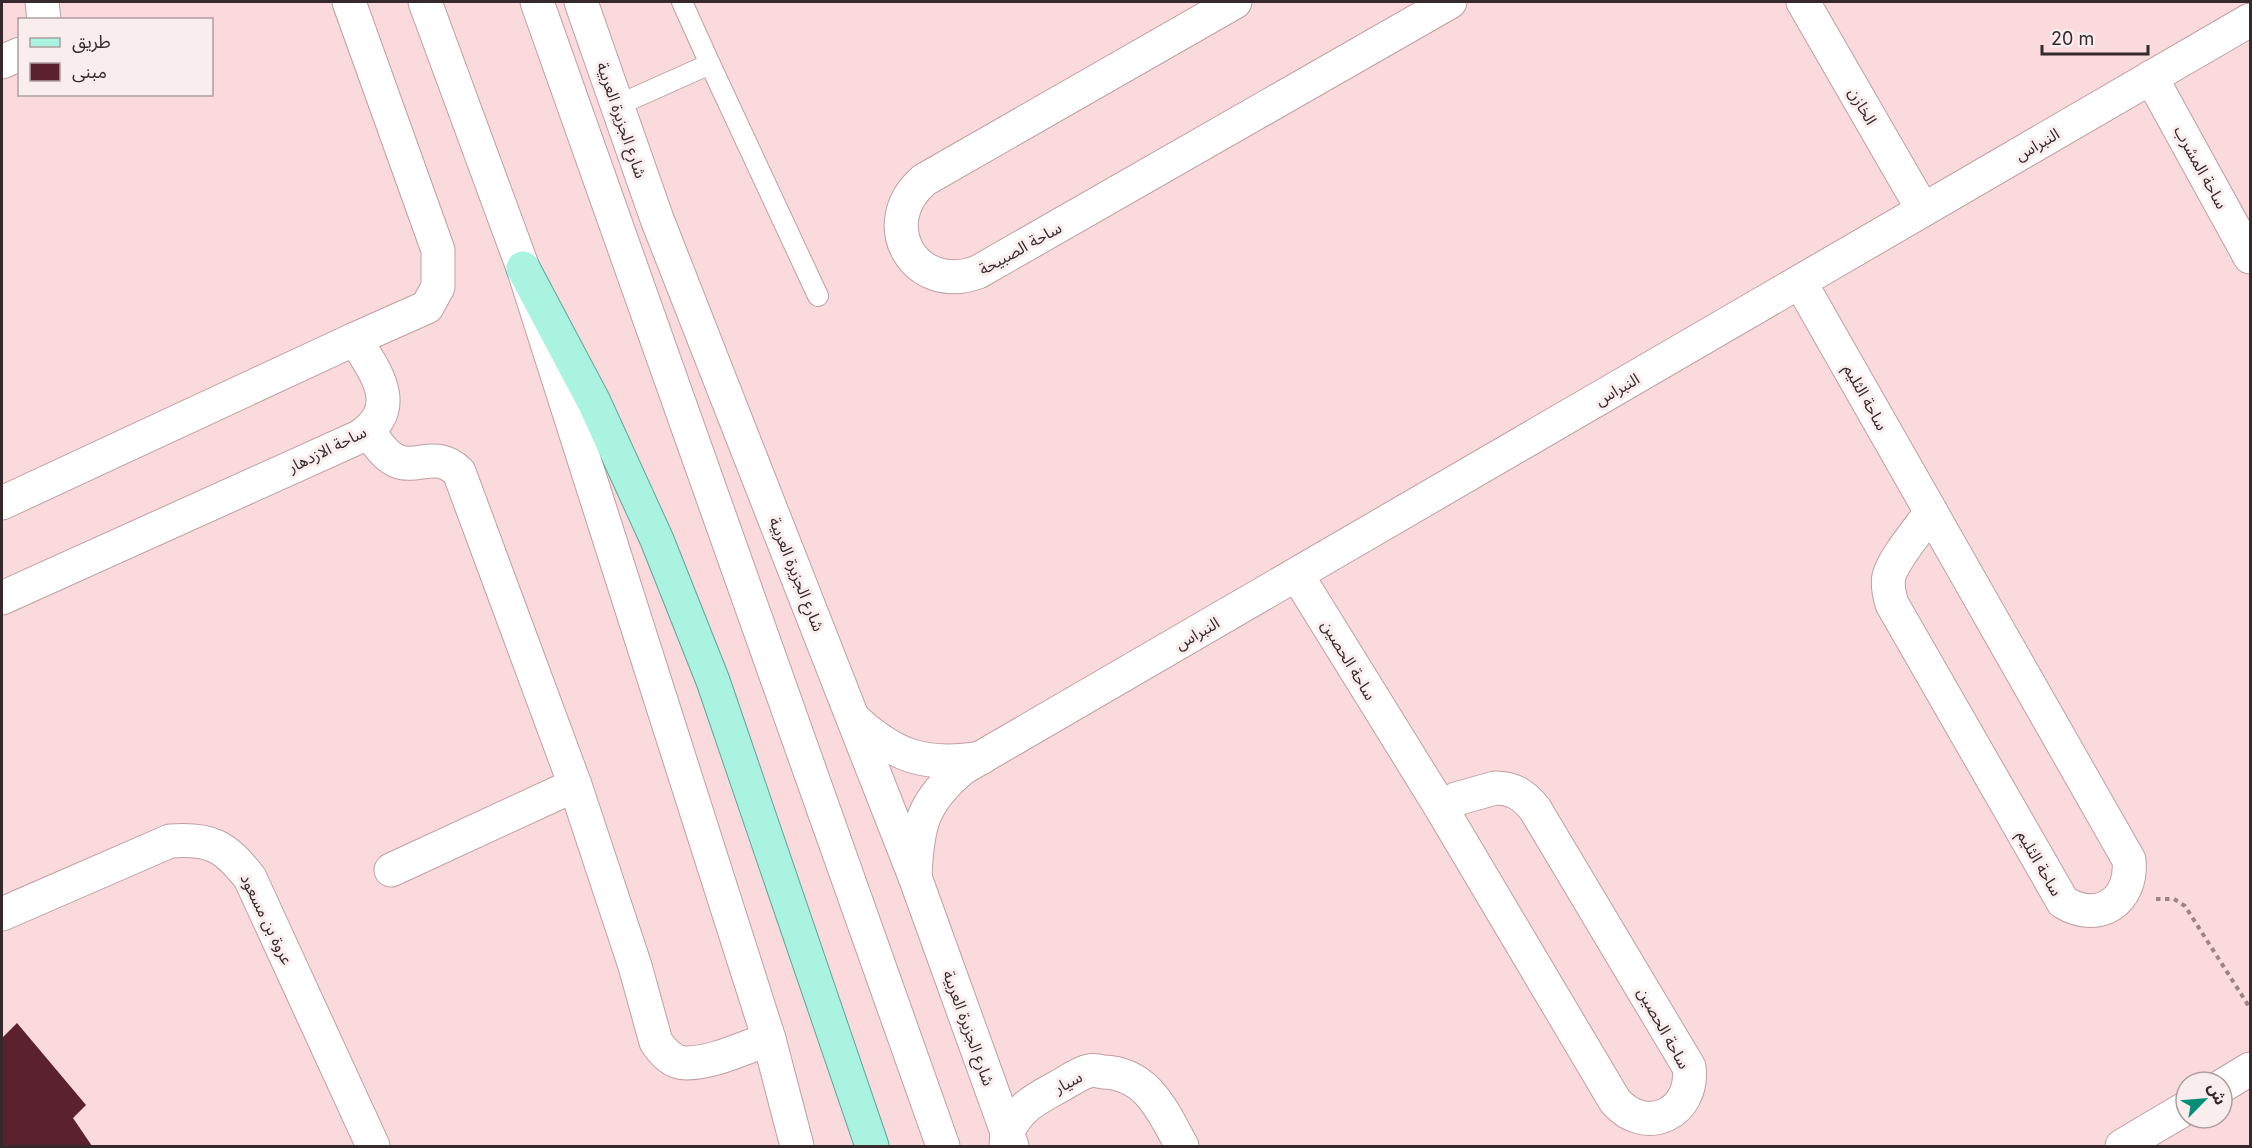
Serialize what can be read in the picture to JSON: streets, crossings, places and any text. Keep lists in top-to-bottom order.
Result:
{
  "streets": {
    "street": [
      "الخازن",
      "شارع الجزيرة العربية",
      "النبراس",
      "ساحة المشرب",
      "ساحة الصبيحة",
      "ساحة الثليم",
      "ساحة الازدهار",
      "ساحة الحصين",
      "عروة بن مسعود",
      "سيار"
    ]
  },
  "crossings": [
    ["الخازن", "النبراس"],
    ["شارع الجزيرة العربية", "النبراس"],
    ["شارع الجزيرة العربية", "سيار"],
    ["النبراس", "ساحة المشرب"],
    ["النبراس", "ساحة الثليم"],
    ["النبراس", "ساحة الحصين"]
  ],
  "legend": ["طريق", "مبنى"],
  "scale_bar": "20 m",
  "north": "top right"
}
